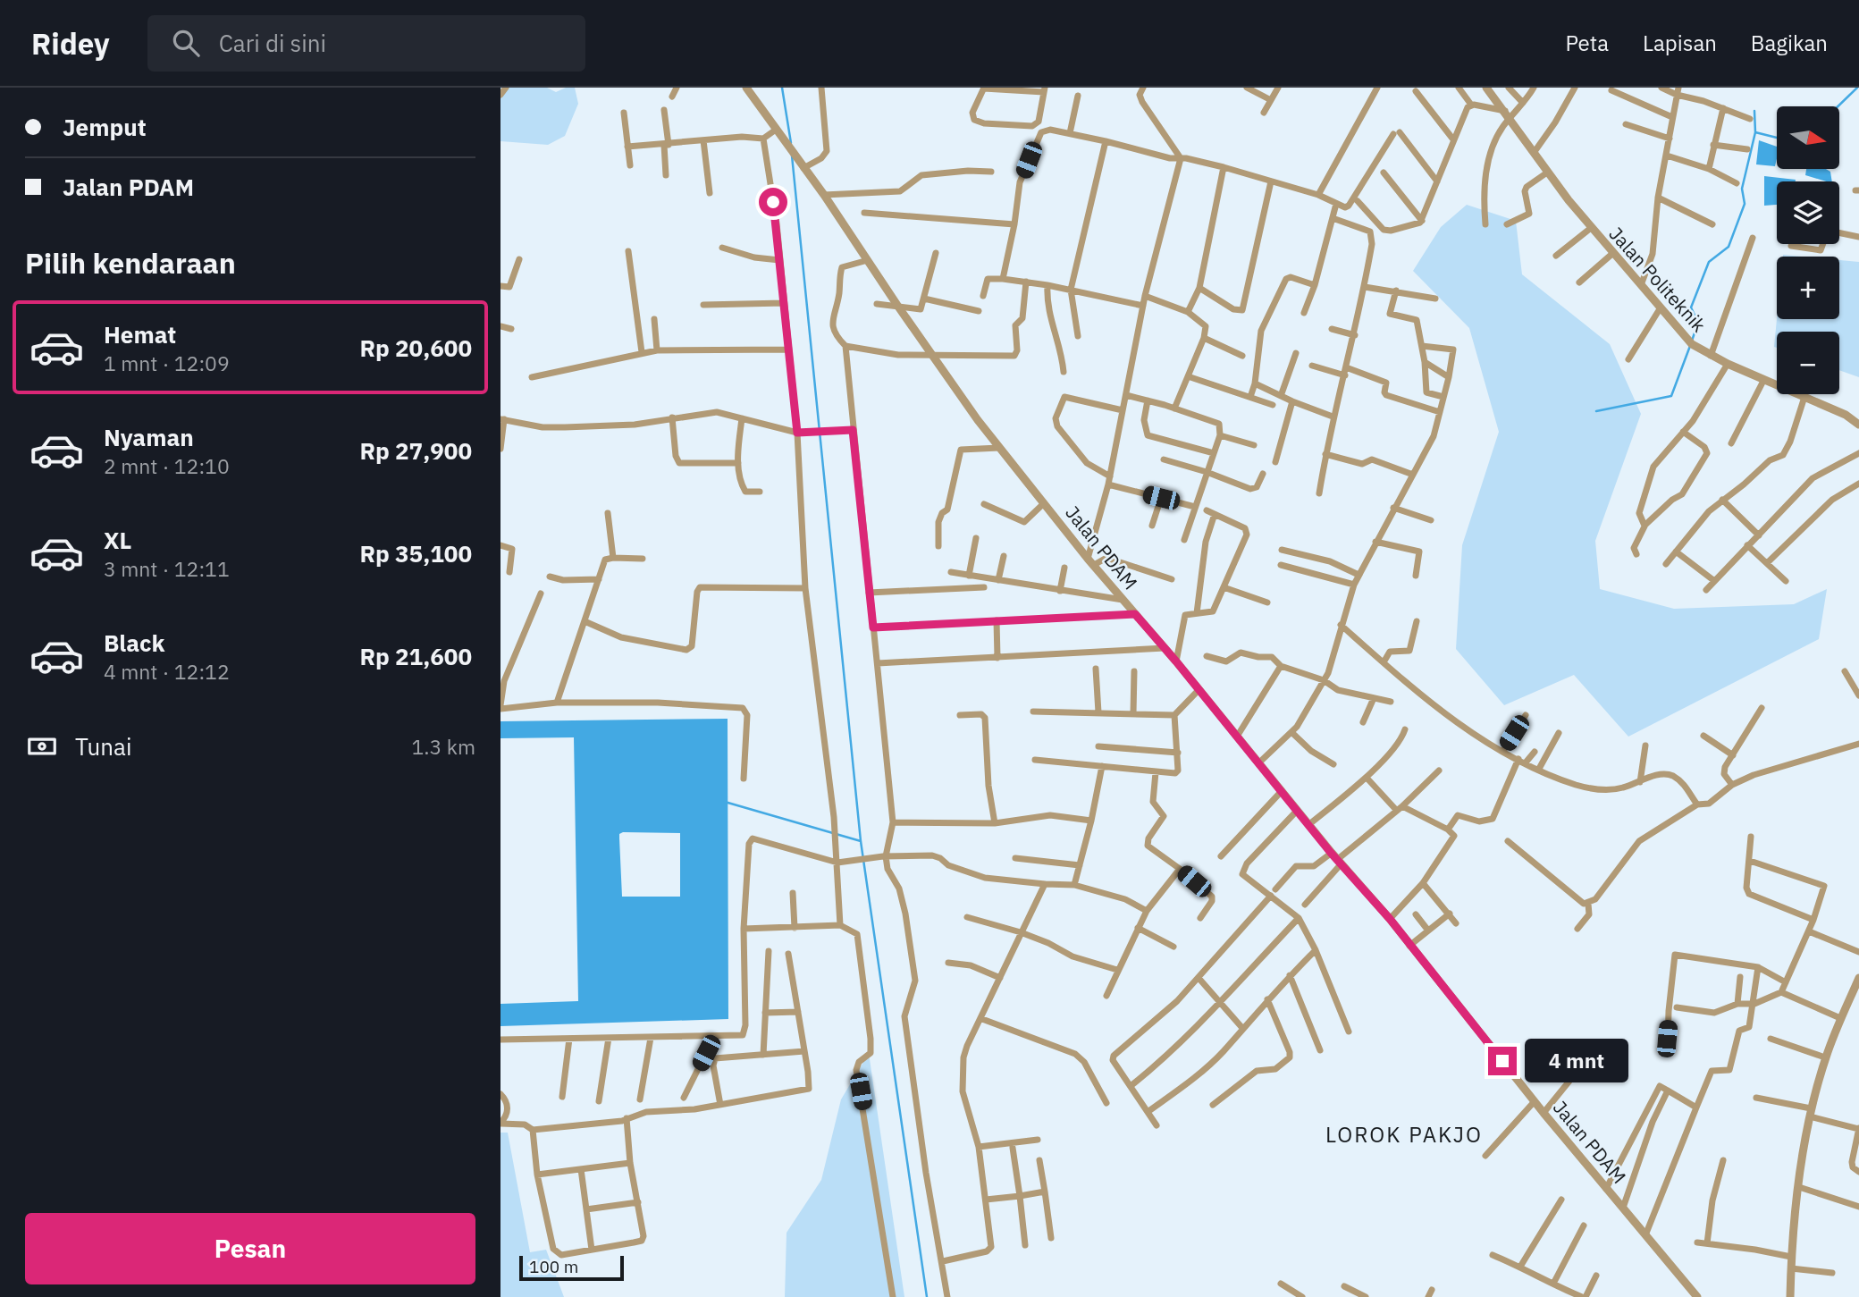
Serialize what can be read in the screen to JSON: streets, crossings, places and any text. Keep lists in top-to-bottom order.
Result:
{
  "streets": {
    "street": ["Jalan Politeknik", "Jalan PDAM"]
  },
  "districts": ["LOROK PAKJO"],
  "scale_bar": "100 m",
  "north": "right",
  "page": {
    "header": "Ridey",
    "search": "Cari di sini",
    "nav": ["Peta", "Lapisan", "Bagikan"],
    "banner": ["Jemput", "Jalan PDAM"],
    "map_buttons": ["+", "−"],
    "heading": "Pilih kendaraan",
    "list": [
      {
        "name": "Hemat",
        "note": "1 mnt · 12:09",
        "value": "Rp 20,600"
      },
      {
        "name": "Nyaman",
        "note": "2 mnt · 12:10",
        "value": "Rp 27,900"
      },
      {
        "name": "XL",
        "note": "3 mnt · 12:11",
        "value": "Rp 35,100"
      },
      {
        "name": "Black",
        "note": "4 mnt · 12:12",
        "value": "Rp 21,600"
      }
    ],
    "pay": ["Tunai", "1.3 km"],
    "bubble": "4 mnt",
    "buttons": "Pesan",
    "scale": "100 m"
  }
}
